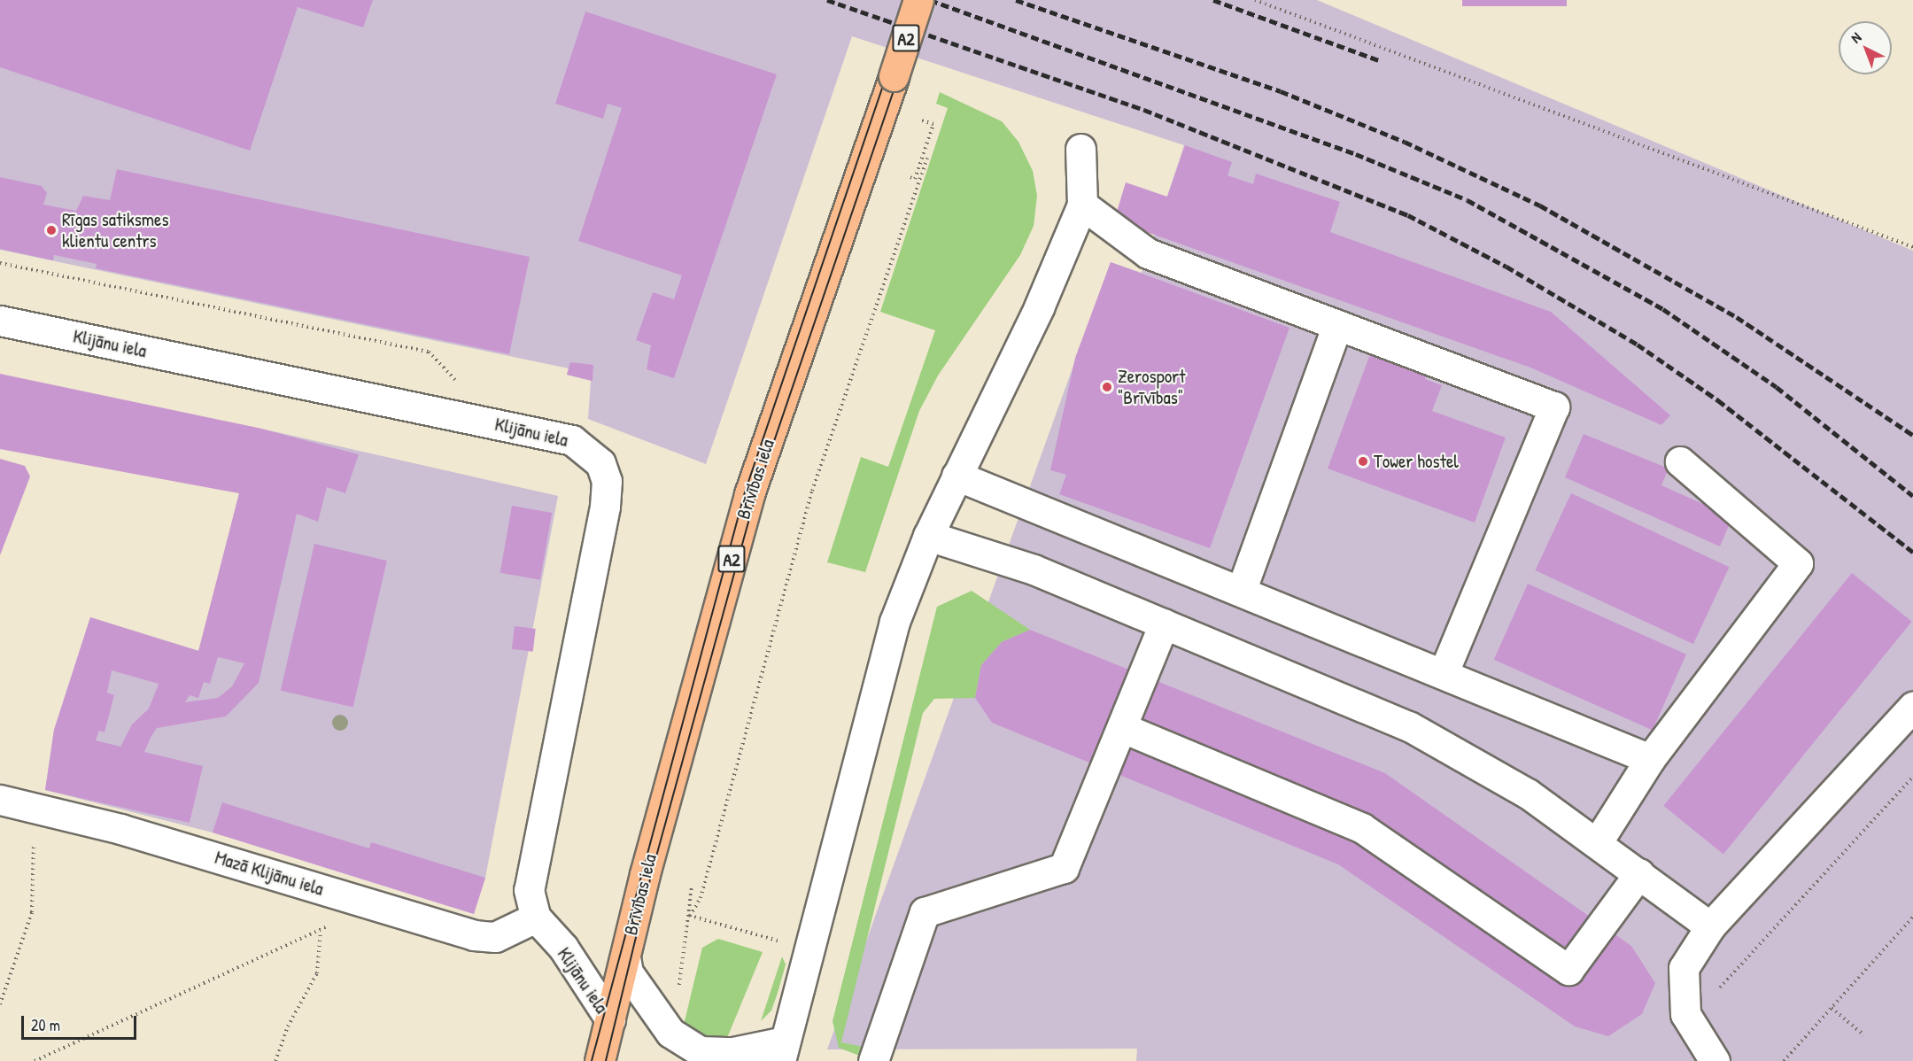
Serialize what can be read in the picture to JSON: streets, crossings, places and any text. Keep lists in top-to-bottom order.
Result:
{
  "streets": {
    "highway": ["A2", "Brīvības iela"],
    "street": ["Klijānu iela", "Mazā Klijānu iela"]
  },
  "crossings": [
    ["Klijānu iela", "Brīvības iela"],
    ["Klijānu iela", "Mazā Klijānu iela"]
  ],
  "places": ["Rīgas satiksmes klientu centrs", "Zerosport \"Brīvības\"", "Tower hostel"],
  "scale_bar": "20 m",
  "north": "top left"
}
